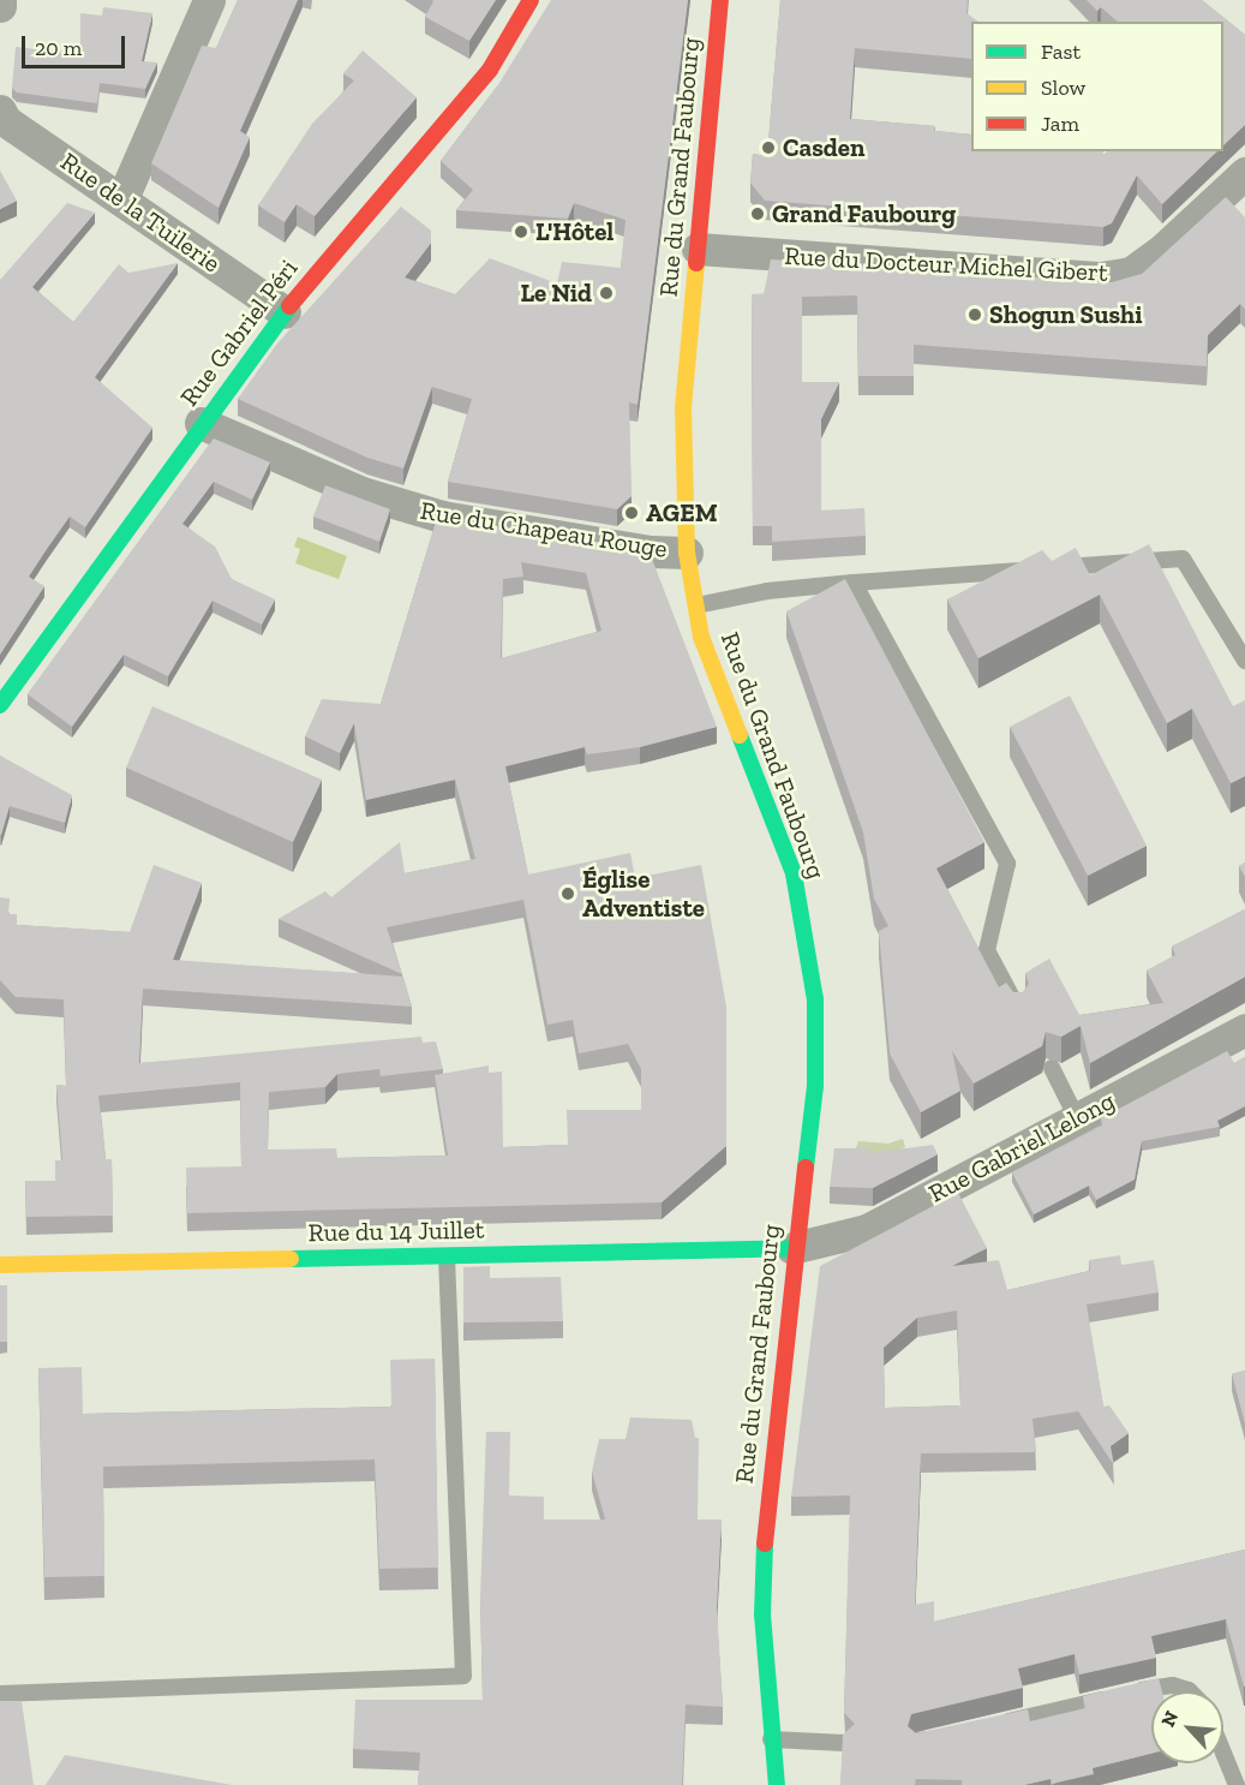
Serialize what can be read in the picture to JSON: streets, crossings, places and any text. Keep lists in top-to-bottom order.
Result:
{
  "streets": {
    "main road": ["Rue du Grand Faubourg", "Rue Gabriel Péri", "Rue du 14 Juillet"],
    "street": [
      "Rue de la Tuilerie",
      "Rue du Docteur Michel Gibert",
      "Rue du Chapeau Rouge",
      "Rue Gabriel Lelong"
    ]
  },
  "crossings": [
    ["Rue du Grand Faubourg", "Rue du Docteur Michel Gibert"],
    ["Rue du Grand Faubourg", "Rue du Chapeau Rouge"],
    ["Rue du Grand Faubourg", "Rue Gabriel Lelong"],
    ["Rue du Grand Faubourg", "Rue du 14 Juillet"],
    ["Rue de la Tuilerie", "Rue Gabriel Péri"],
    ["Rue Gabriel Péri", "Rue du Chapeau Rouge"],
    ["Rue Gabriel Lelong", "Rue du 14 Juillet"]
  ],
  "places": [
    "Casden",
    "Grand Faubourg",
    "L'Hôtel",
    "Le Nid",
    "Shogun Sushi",
    "AGEM",
    "Église Adventiste"
  ],
  "legend": ["Fast", "Slow", "Jam"],
  "scale_bar": "20 m",
  "north": "top left"
}
